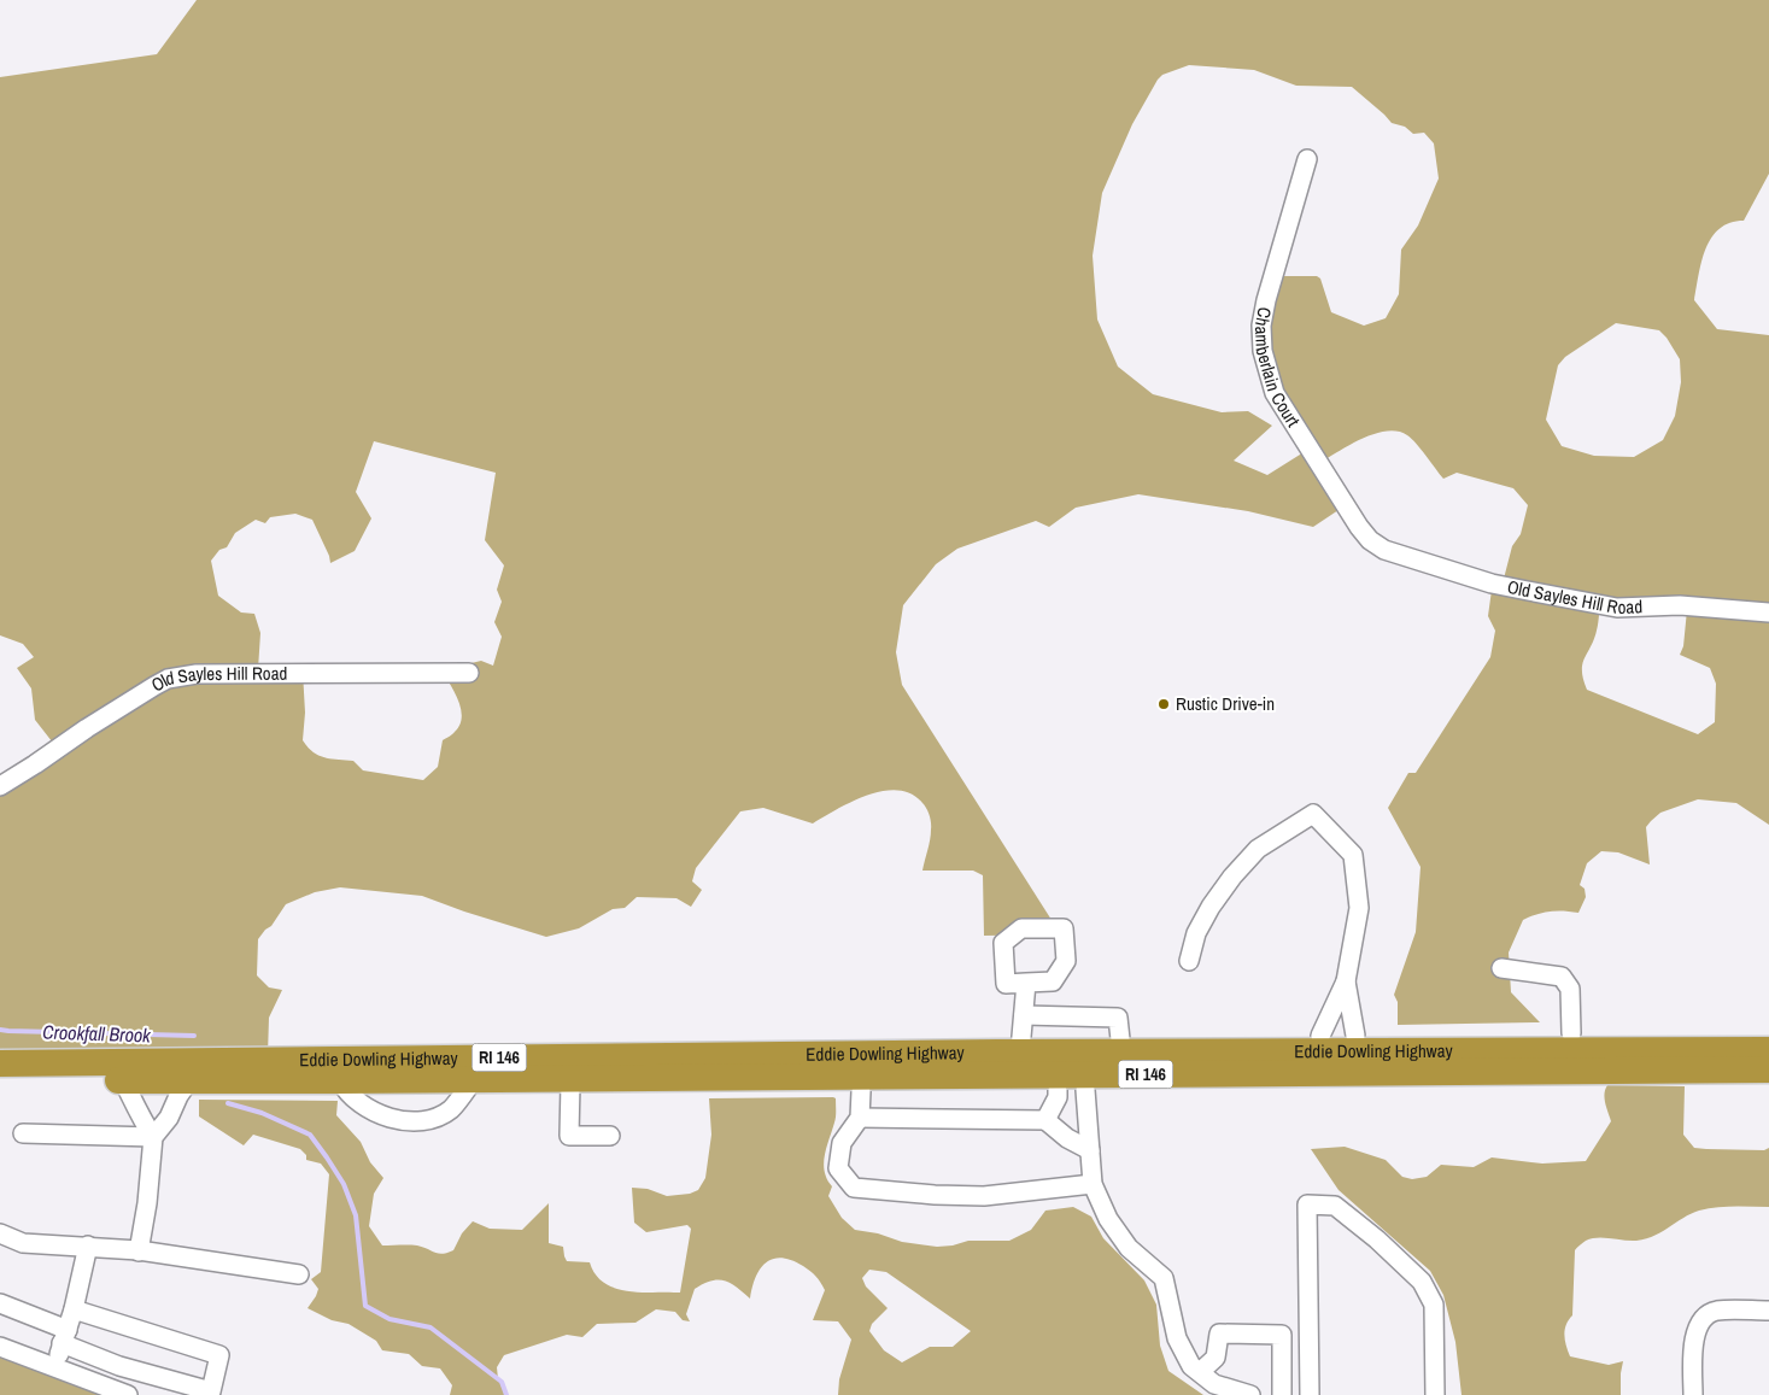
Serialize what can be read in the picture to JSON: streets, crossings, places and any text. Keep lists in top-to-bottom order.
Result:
{
  "streets": {
    "highway": ["Eddie Dowling Highway", "RI 146"],
    "street": ["Chamberlain Court", "Old Sayles Hill Road"]
  },
  "crossings": [
    ["Chamberlain Court", "Old Sayles Hill Road"]
  ],
  "water": ["Crookfall Brook"],
  "places": ["Rustic Drive-in"]
}
